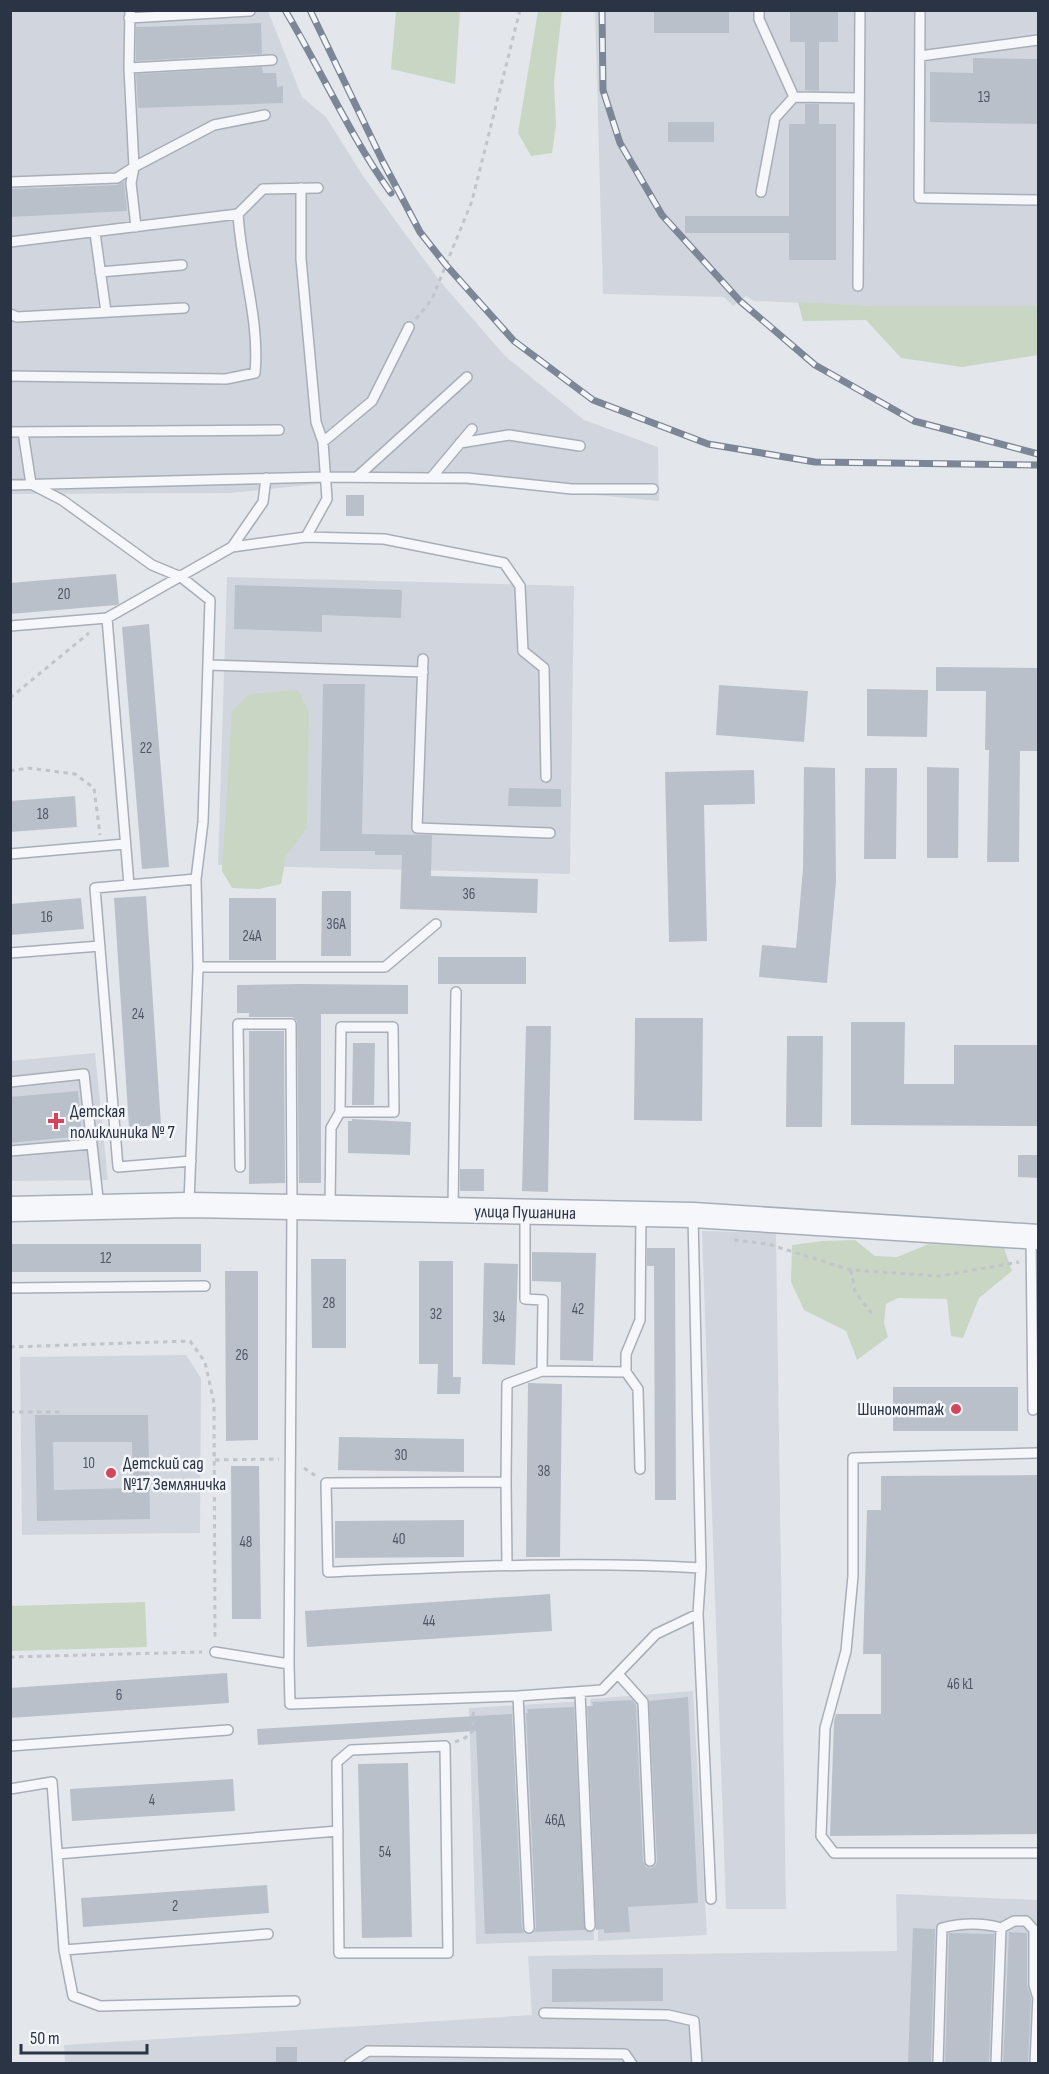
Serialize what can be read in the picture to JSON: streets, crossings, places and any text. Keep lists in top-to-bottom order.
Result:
{
  "streets": {
    "street": ["улица Пушанина"]
  },
  "places": {
    "health": ["Детская поликлиника № 7"],
    "other": ["Шиномонтаж", "Детский сад №17 Земляничка"]
  },
  "house_numbers": [
    "1Э",
    "20",
    "22",
    "18",
    "36",
    "16",
    "36А",
    "24А",
    "24",
    "12",
    "28",
    "42",
    "32",
    "34",
    "26",
    "30",
    "10",
    "38",
    "40",
    "48",
    "44",
    "46 к1",
    "6",
    "4",
    "46Д",
    "54",
    "2"
  ],
  "scale_bar": "50 m"
}
